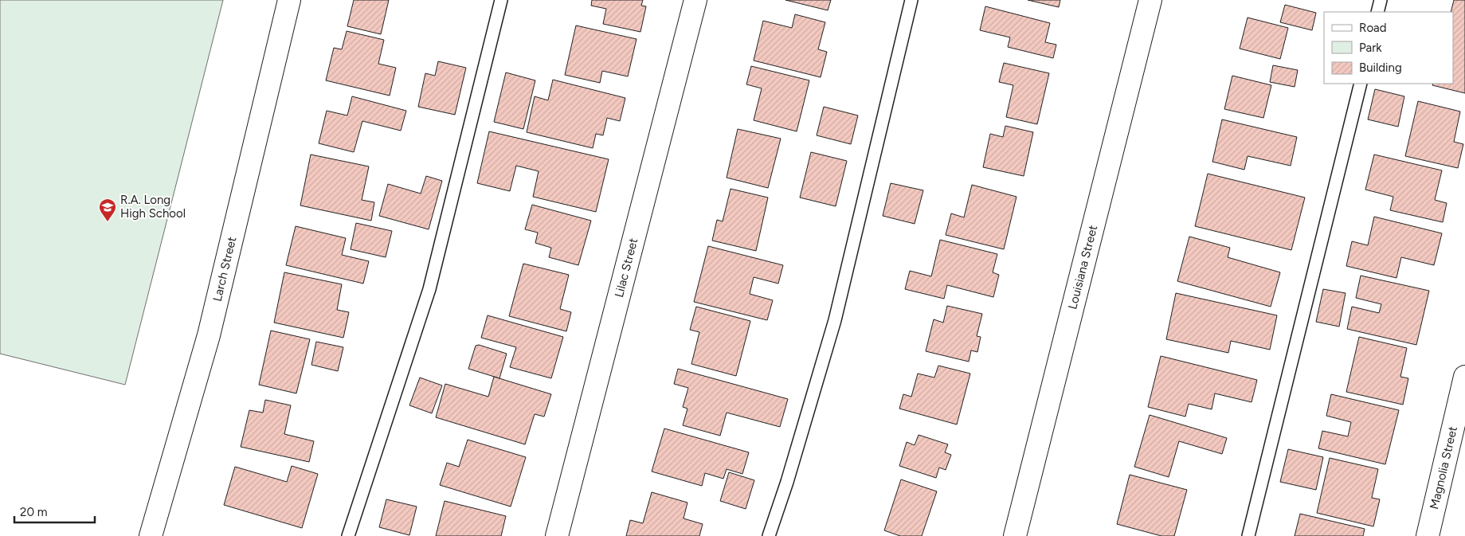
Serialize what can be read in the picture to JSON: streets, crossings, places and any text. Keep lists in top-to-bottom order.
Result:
{
  "streets": {
    "street": [
      "Lilac Street",
      "Louisiana Street",
      "Larch Street",
      "Magnolia Street"
    ]
  },
  "places": {
    "school or university": ["R.A. Long High School"]
  },
  "legend": ["Road", "Park", "Building"],
  "scale_bar": "20 m"
}
